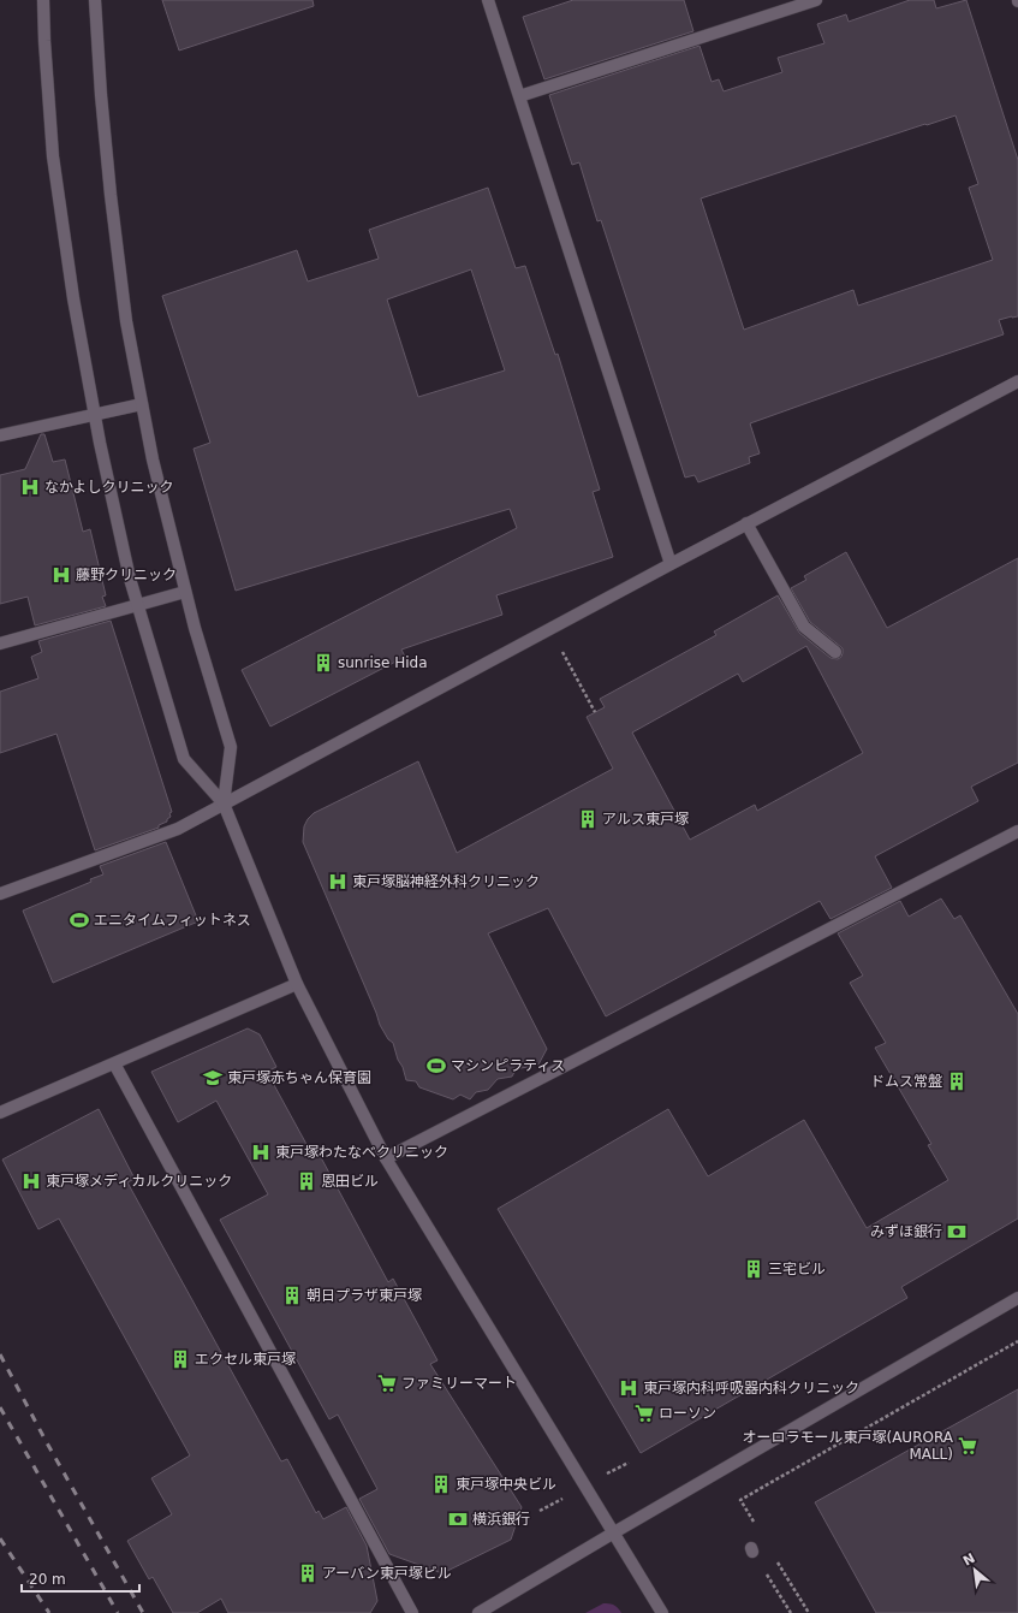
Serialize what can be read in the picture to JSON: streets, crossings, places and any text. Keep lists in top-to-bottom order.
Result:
{
  "places": {
    "hospital": [
      "なかよしクリニック",
      "藤野クリニック",
      "東戸塚脳神経外科クリニック",
      "東戸塚わたなべクリニック",
      "東戸塚メディカルクリニック",
      "東戸塚内科呼吸器内科クリニック"
    ],
    "building": [
      "sunrise Hida",
      "アルス東戸塚",
      "ドムス常盤",
      "恩田ビル",
      "三宅ビル",
      "朝日プラザ東戸塚",
      "エクセル東戸塚",
      "東戸塚中央ビル",
      "アーバン東戸塚ビル"
    ],
    "sports": ["エニタイムフィットネス", "マシンピラティス"],
    "school or university": ["東戸塚赤ちゃん保育園"],
    "bank": ["みずほ銀行", "横浜銀行"],
    "supermarket": ["ファミリーマート", "ローソン", "オーロラモール東戸塚(AURORA MALL)"]
  },
  "scale_bar": "20 m",
  "north": "top left"
}
